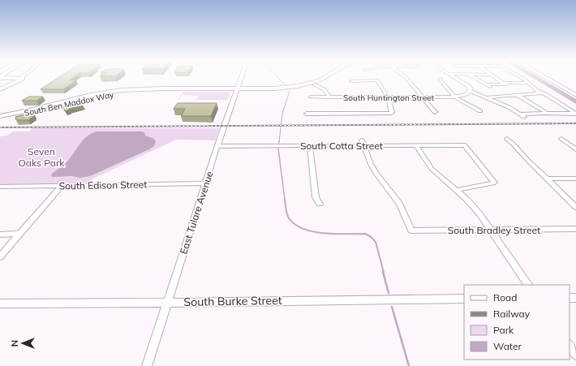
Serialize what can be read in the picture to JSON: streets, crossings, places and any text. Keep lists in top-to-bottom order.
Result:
{
  "streets": {
    "main road": ["South Ben Maddox Way"],
    "street": [
      "South Huntington Street",
      "South Cotta Street",
      "South Edison Street",
      "East Tulare Avenue",
      "South Bradley Street",
      "South Burke Street"
    ]
  },
  "crossings": [
    ["South Ben Maddox Way", "East Tulare Avenue"],
    ["South Cotta Street", "East Tulare Avenue"],
    ["South Cotta Street", "South Bradley Street"],
    ["South Edison Street", "East Tulare Avenue"],
    ["East Tulare Avenue", "South Burke Street"]
  ],
  "parks": ["Seven Oaks Park"],
  "legend": [
    "Road",
    "Railway",
    "Park",
    "Water"
  ],
  "north": "left"
}
